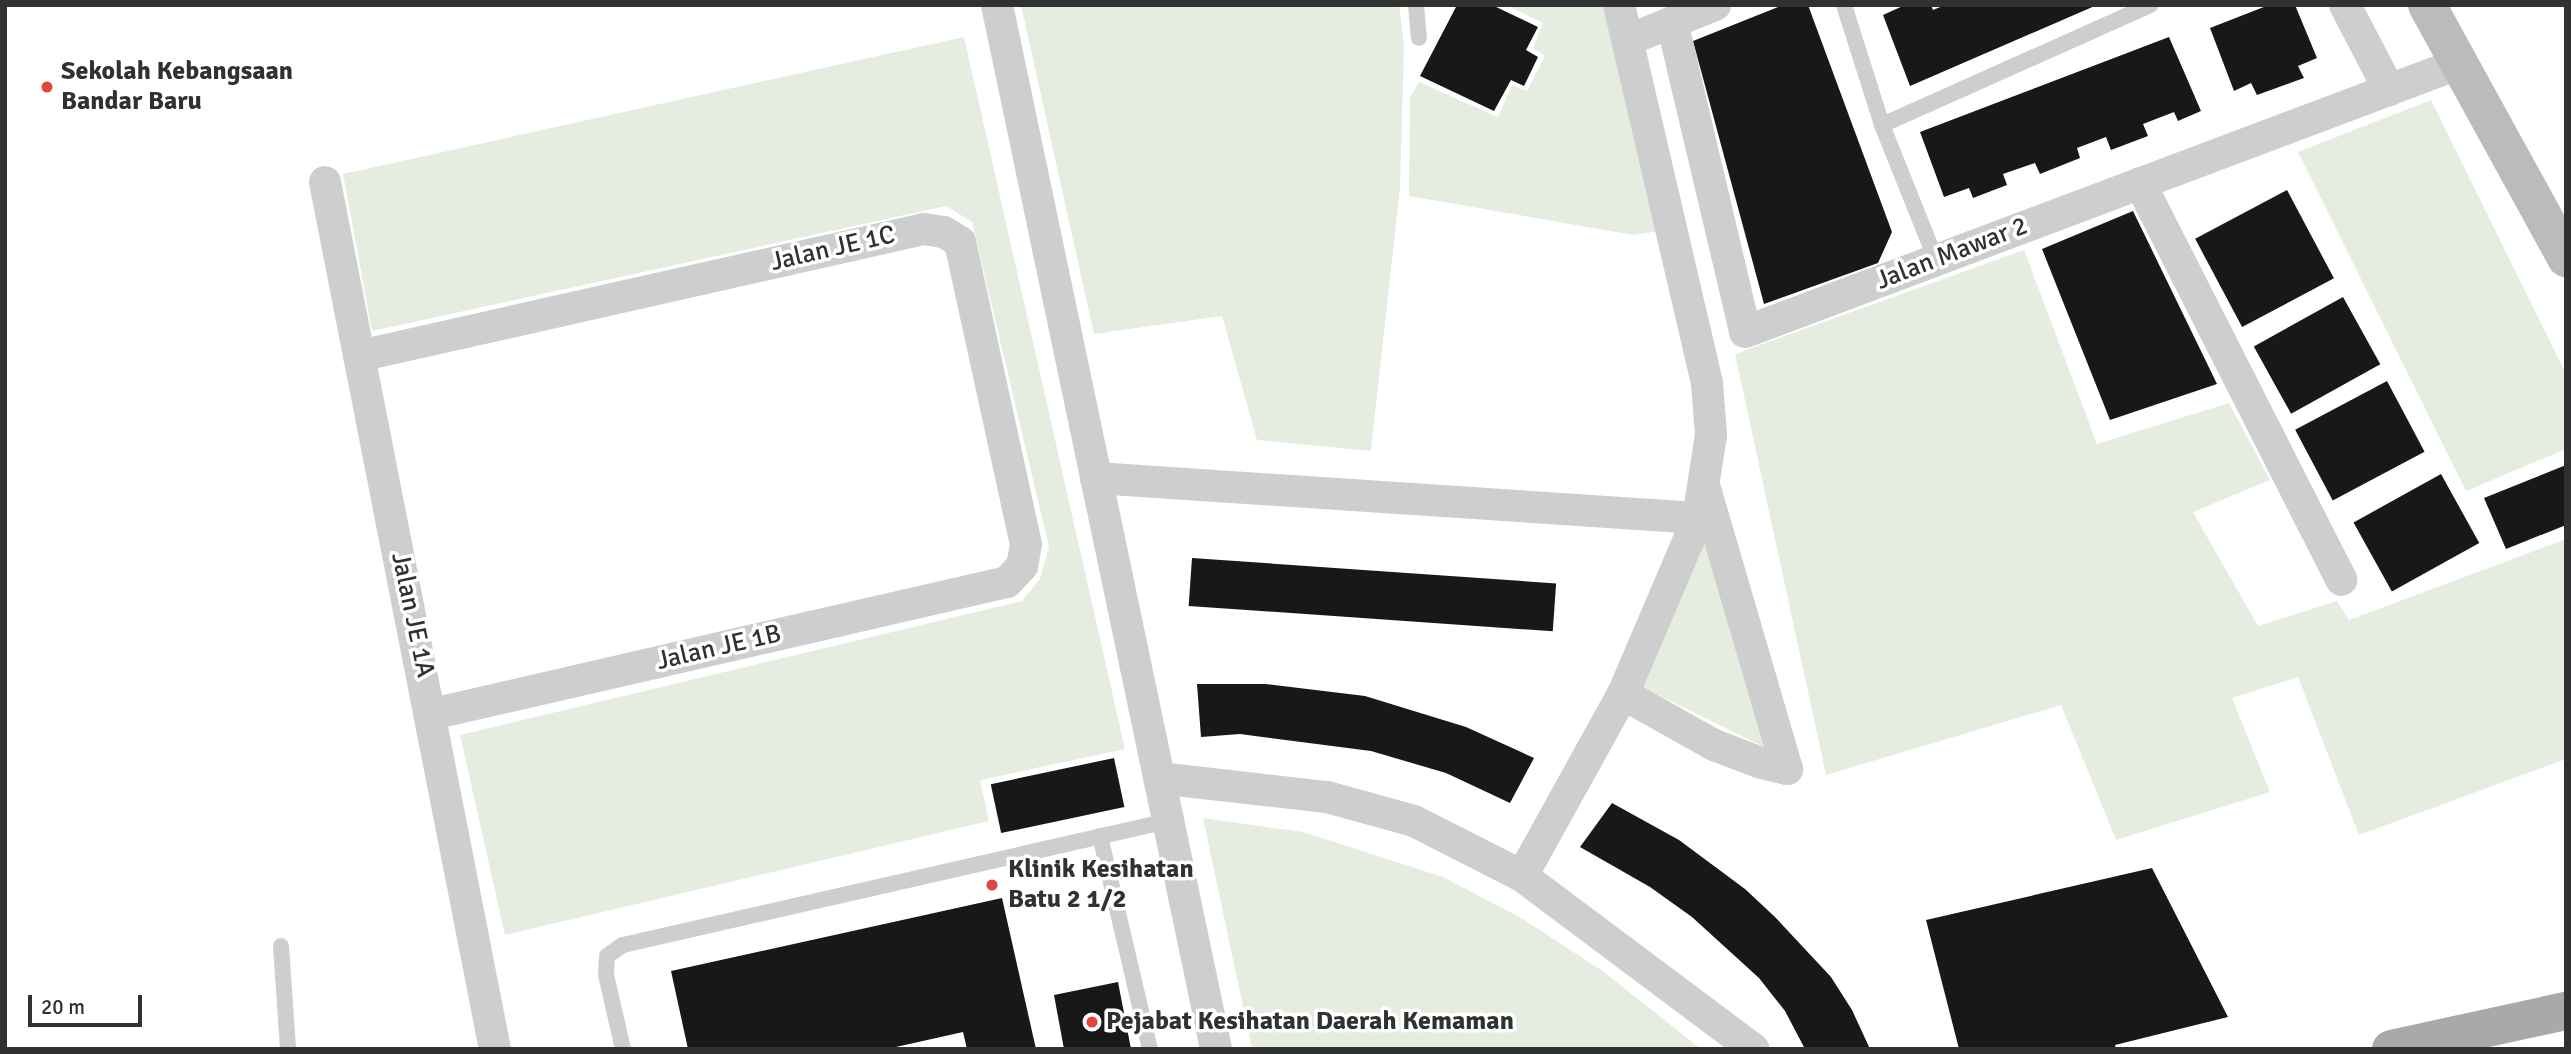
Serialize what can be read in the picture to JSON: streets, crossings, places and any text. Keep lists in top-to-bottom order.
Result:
{
  "streets": {
    "street": [
      "Jalan JE 1C",
      "Jalan Mawar 2",
      "Jalan JE 1A",
      "Jalan JE 1B"
    ]
  },
  "crossings": [
    ["Jalan JE 1C", "Jalan JE 1A"],
    ["Jalan JE 1C", "Jalan JE 1B"],
    ["Jalan JE 1A", "Jalan JE 1B"]
  ],
  "places": ["Sekolah Kebangsaan Bandar Baru", "Klinik Kesihatan Batu 2 1/2", "Pejabat Kesihatan Daerah Kemaman"],
  "scale_bar": "20 m"
}
